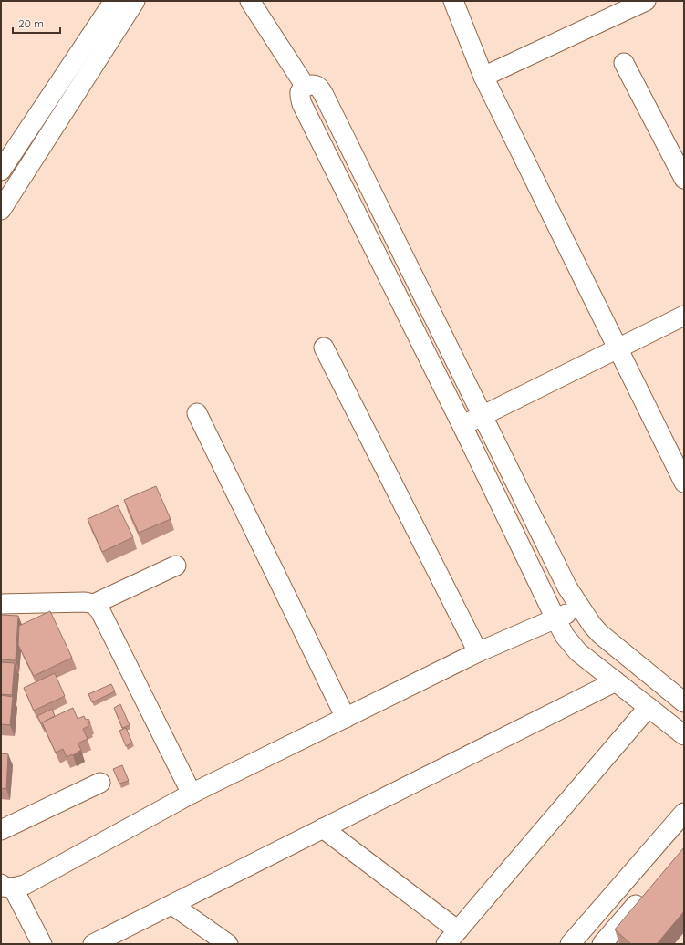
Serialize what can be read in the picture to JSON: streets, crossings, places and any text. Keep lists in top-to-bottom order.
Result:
{
  "scale_bar": "20 m"
}
